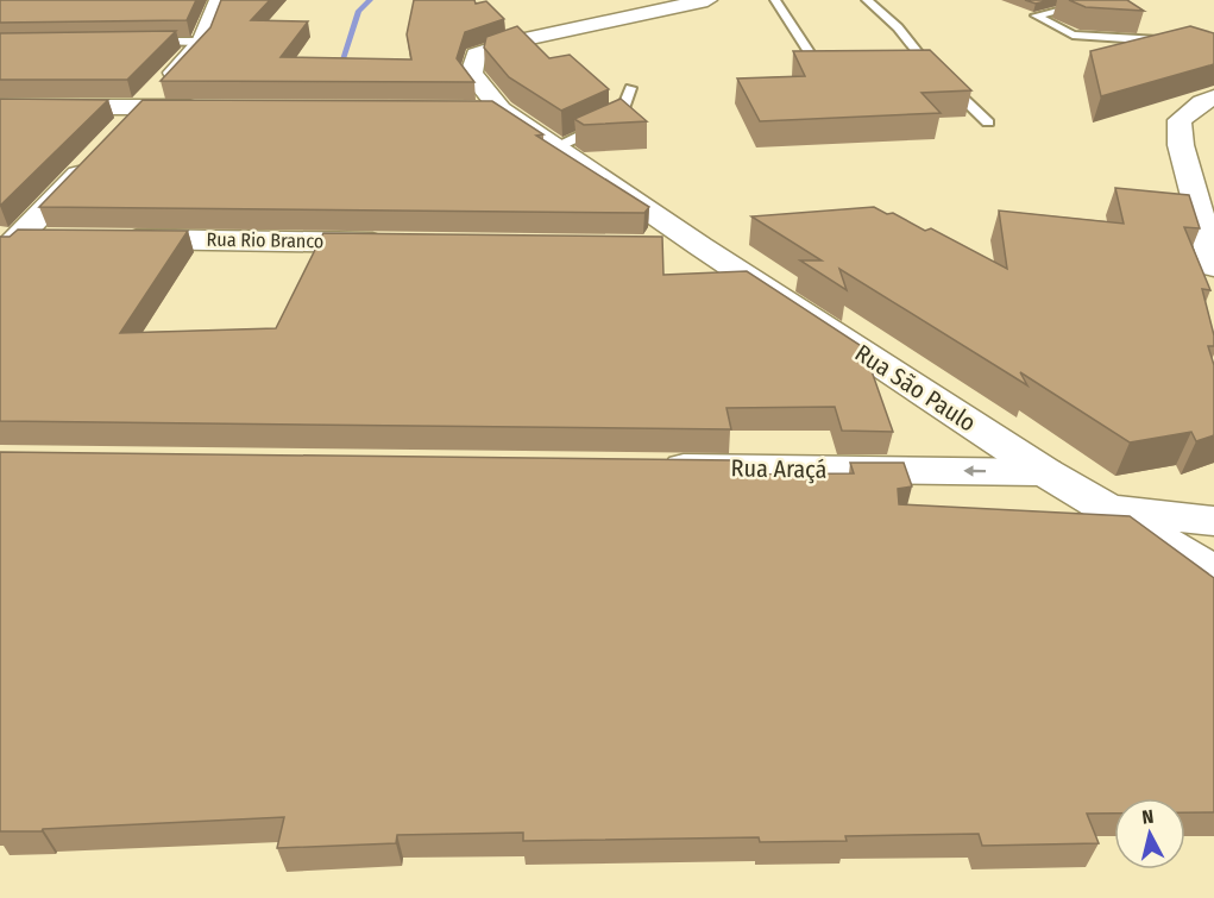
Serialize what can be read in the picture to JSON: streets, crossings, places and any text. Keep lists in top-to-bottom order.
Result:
{
  "streets": {
    "street": ["Rua Rio Branco", "Rua São Paulo", "Rua Araçá"]
  },
  "crossings": [
    ["Rua São Paulo", "Rua Araçá"]
  ],
  "one_way": ["Rua Araçá"],
  "north": "top"
}
